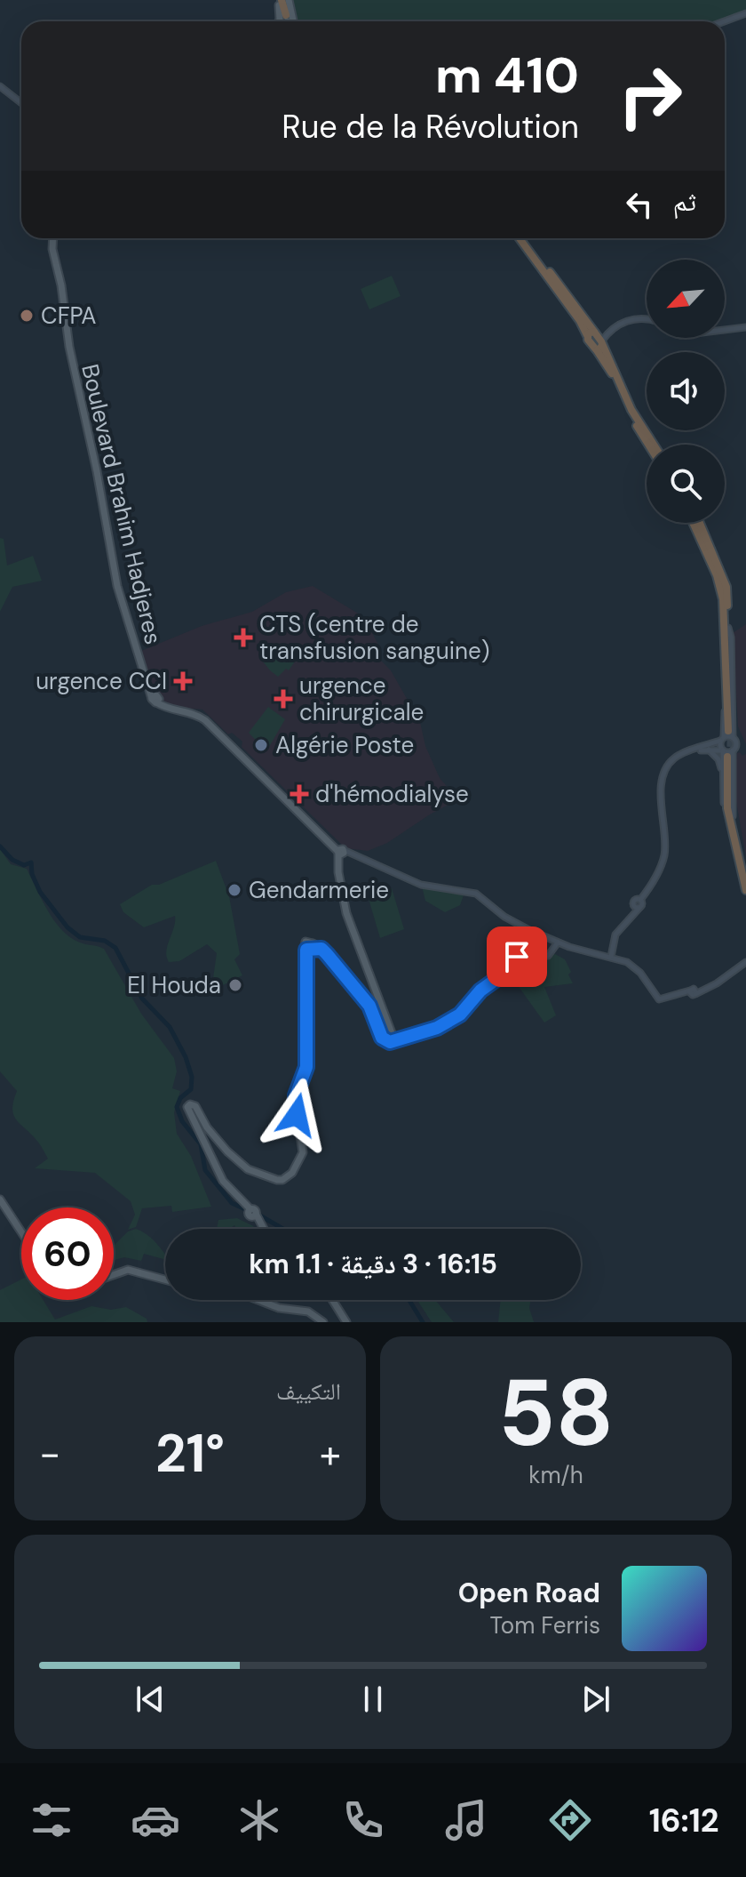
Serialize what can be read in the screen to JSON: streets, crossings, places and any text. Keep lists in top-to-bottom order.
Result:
{
  "streets": {
    "main road": ["Boulevard Brahim Hadjeres"]
  },
  "places": {
    "other": [
      "CFPA",
      "Algérie Poste",
      "Gendarmerie",
      "El Houda"
    ],
    "health": [
      "CTS (centre de transfusion sanguine)",
      "urgence CCI",
      "urgence chirurgicale",
      "d'hémodialyse"
    ]
  },
  "north": "bottom left",
  "page": {
    "turn": ["410 m", "Rue de la Révolution"],
    "then": "ثم",
    "limit": "60",
    "trip": "16:15 · 3 دقيقة · 1.1 km",
    "tile": [
      ["58", "km/h"],
      "التكييف"
    ],
    "heat": ["−", "21°", "+"],
    "song": ["Open Road", "Tom Ferris"],
    "tabs": "16:12"
  }
}
